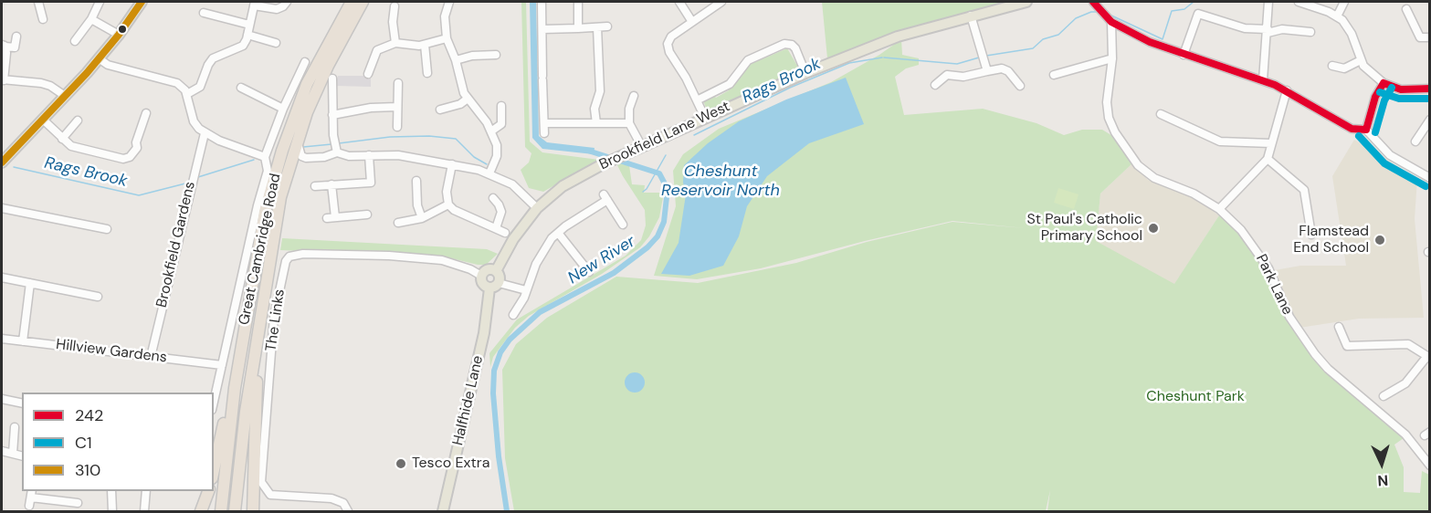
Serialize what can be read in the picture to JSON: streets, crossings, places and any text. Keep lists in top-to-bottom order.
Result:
{
  "streets": {
    "highway": ["Great Cambridge Road"],
    "main road": ["Brookfield Lane West", "Halfhide Lane"],
    "street": [
      "Brookfield Gardens",
      "Park Lane",
      "The Links",
      "Hillview Gardens"
    ]
  },
  "crossings": [
    ["Brookfield Lane West", "The Links"],
    ["Brookfield Lane West", "Halfhide Lane"],
    ["Brookfield Gardens", "Hillview Gardens"],
    ["The Links", "Halfhide Lane"]
  ],
  "water": ["Rags Brook", "Cheshunt Reservoir North", "New River"],
  "parks": ["Cheshunt Park"],
  "places": ["St Paul's Catholic Primary School", "Flamstead End School", "Tesco Extra"],
  "lines": ["transit line 242", "transit line 310", "transit line C1"],
  "legend": ["242", "C1", "310"],
  "north": "bottom"
}
